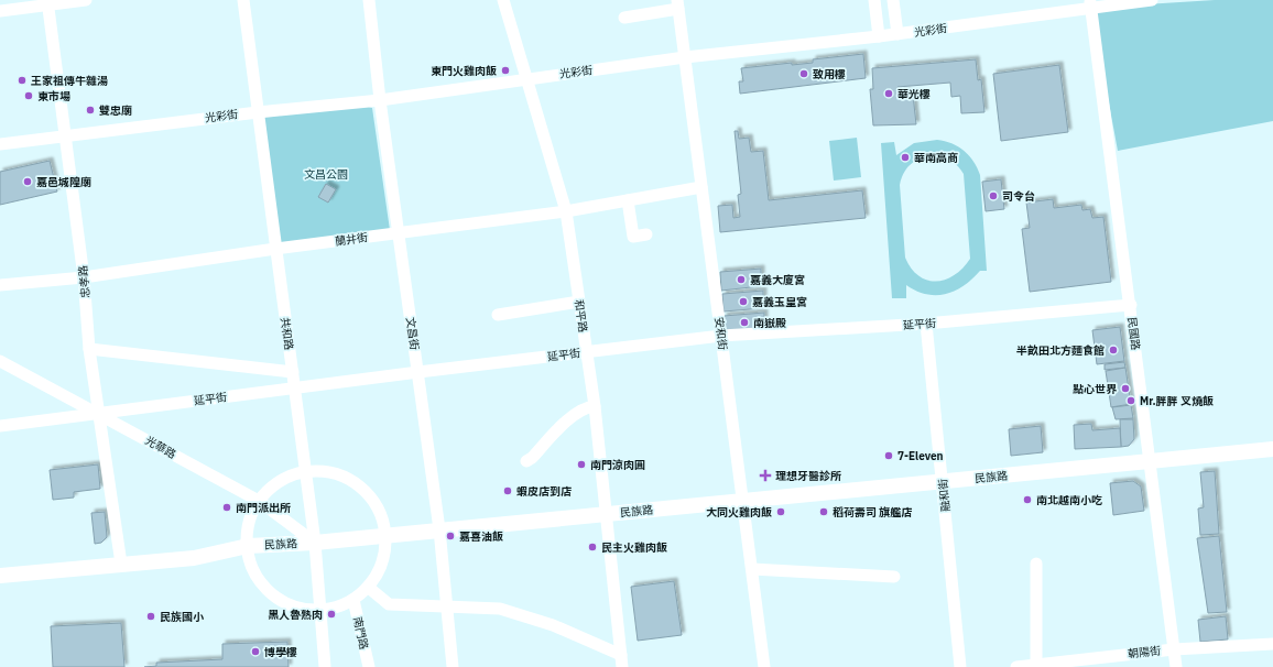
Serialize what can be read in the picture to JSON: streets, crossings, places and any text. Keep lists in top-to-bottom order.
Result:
{
  "streets": {
    "main road": ["民族路"],
    "street": [
      "光彩街",
      "蘭井街",
      "忠孝路",
      "和平路",
      "延平街",
      "共和路",
      "文昌街",
      "安和街",
      "民國路",
      "光華路",
      "融和街",
      "南門路",
      "朝陽街"
    ]
  },
  "crossings": [
    ["光彩街", "忠孝路"],
    ["光彩街", "和平路"],
    ["光彩街", "共和路"],
    ["光彩街", "文昌街"],
    ["光彩街", "安和街"],
    ["光彩街", "民國路"],
    ["蘭井街", "忠孝路"],
    ["蘭井街", "和平路"],
    ["蘭井街", "共和路"],
    ["蘭井街", "文昌街"],
    ["蘭井街", "安和街"],
    ["忠孝路", "延平街"],
    ["忠孝路", "光華路"],
    ["忠孝路", "民族路"],
    ["和平路", "延平街"],
    ["和平路", "民族路"],
    ["延平街", "共和路"],
    ["延平街", "文昌街"],
    ["延平街", "安和街"],
    ["延平街", "民國路"],
    ["延平街", "光華路"],
    ["延平街", "融和街"],
    ["共和路", "光華路"],
    ["共和路", "民族路"],
    ["文昌街", "民族路"],
    ["安和街", "民族路"],
    ["民國路", "民族路"],
    ["民國路", "朝陽街"],
    ["光華路", "民族路"],
    ["民族路", "融和街"]
  ],
  "parks": ["文昌公園"],
  "places": {
    "other": [
      "東門火雞肉飯",
      "致用樓",
      "王家祖傳牛雜湯",
      "華光樓",
      "東市場",
      "雙忠廟",
      "華南高商",
      "嘉邑城隍廟",
      "司令台",
      "嘉義大廈宮",
      "嘉義玉皇宮",
      "南嶽殿",
      "半畝田北方麵食館",
      "點心世界",
      "Mr.胖胖 叉燒飯",
      "7-Eleven",
      "南門涼肉圓",
      "蝦皮店到店",
      "南北越南小吃",
      "南門派出所",
      "大同火雞肉飯",
      "稻荷壽司 旗艦店",
      "嘉喜油飯",
      "民主火雞肉飯",
      "黑人魯熟肉",
      "民族國小",
      "博學樓"
    ],
    "health": ["理想牙醫診所"]
  }
}
